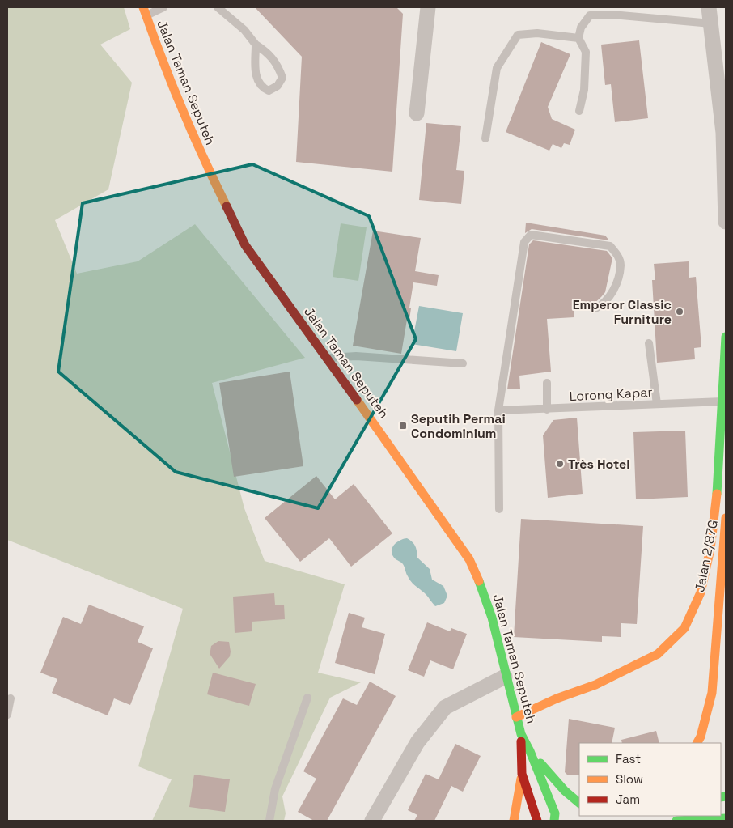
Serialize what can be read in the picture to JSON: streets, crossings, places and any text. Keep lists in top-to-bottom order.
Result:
{
  "streets": {
    "street": ["Jalan Taman Seputeh", "Jalan 2/87G"],
    "lane": ["Lorong Kapar"]
  },
  "crossings": [
    ["Jalan Taman Seputeh", "Jalan 2/87G"],
    ["Lorong Kapar", "Jalan 2/87G"]
  ],
  "places": {
    "other": ["Emperor Classic Furniture", "Très Hotel"],
    "transit": ["Seputih Permai Condominium"]
  },
  "legend": ["Fast", "Slow", "Jam"]
}
